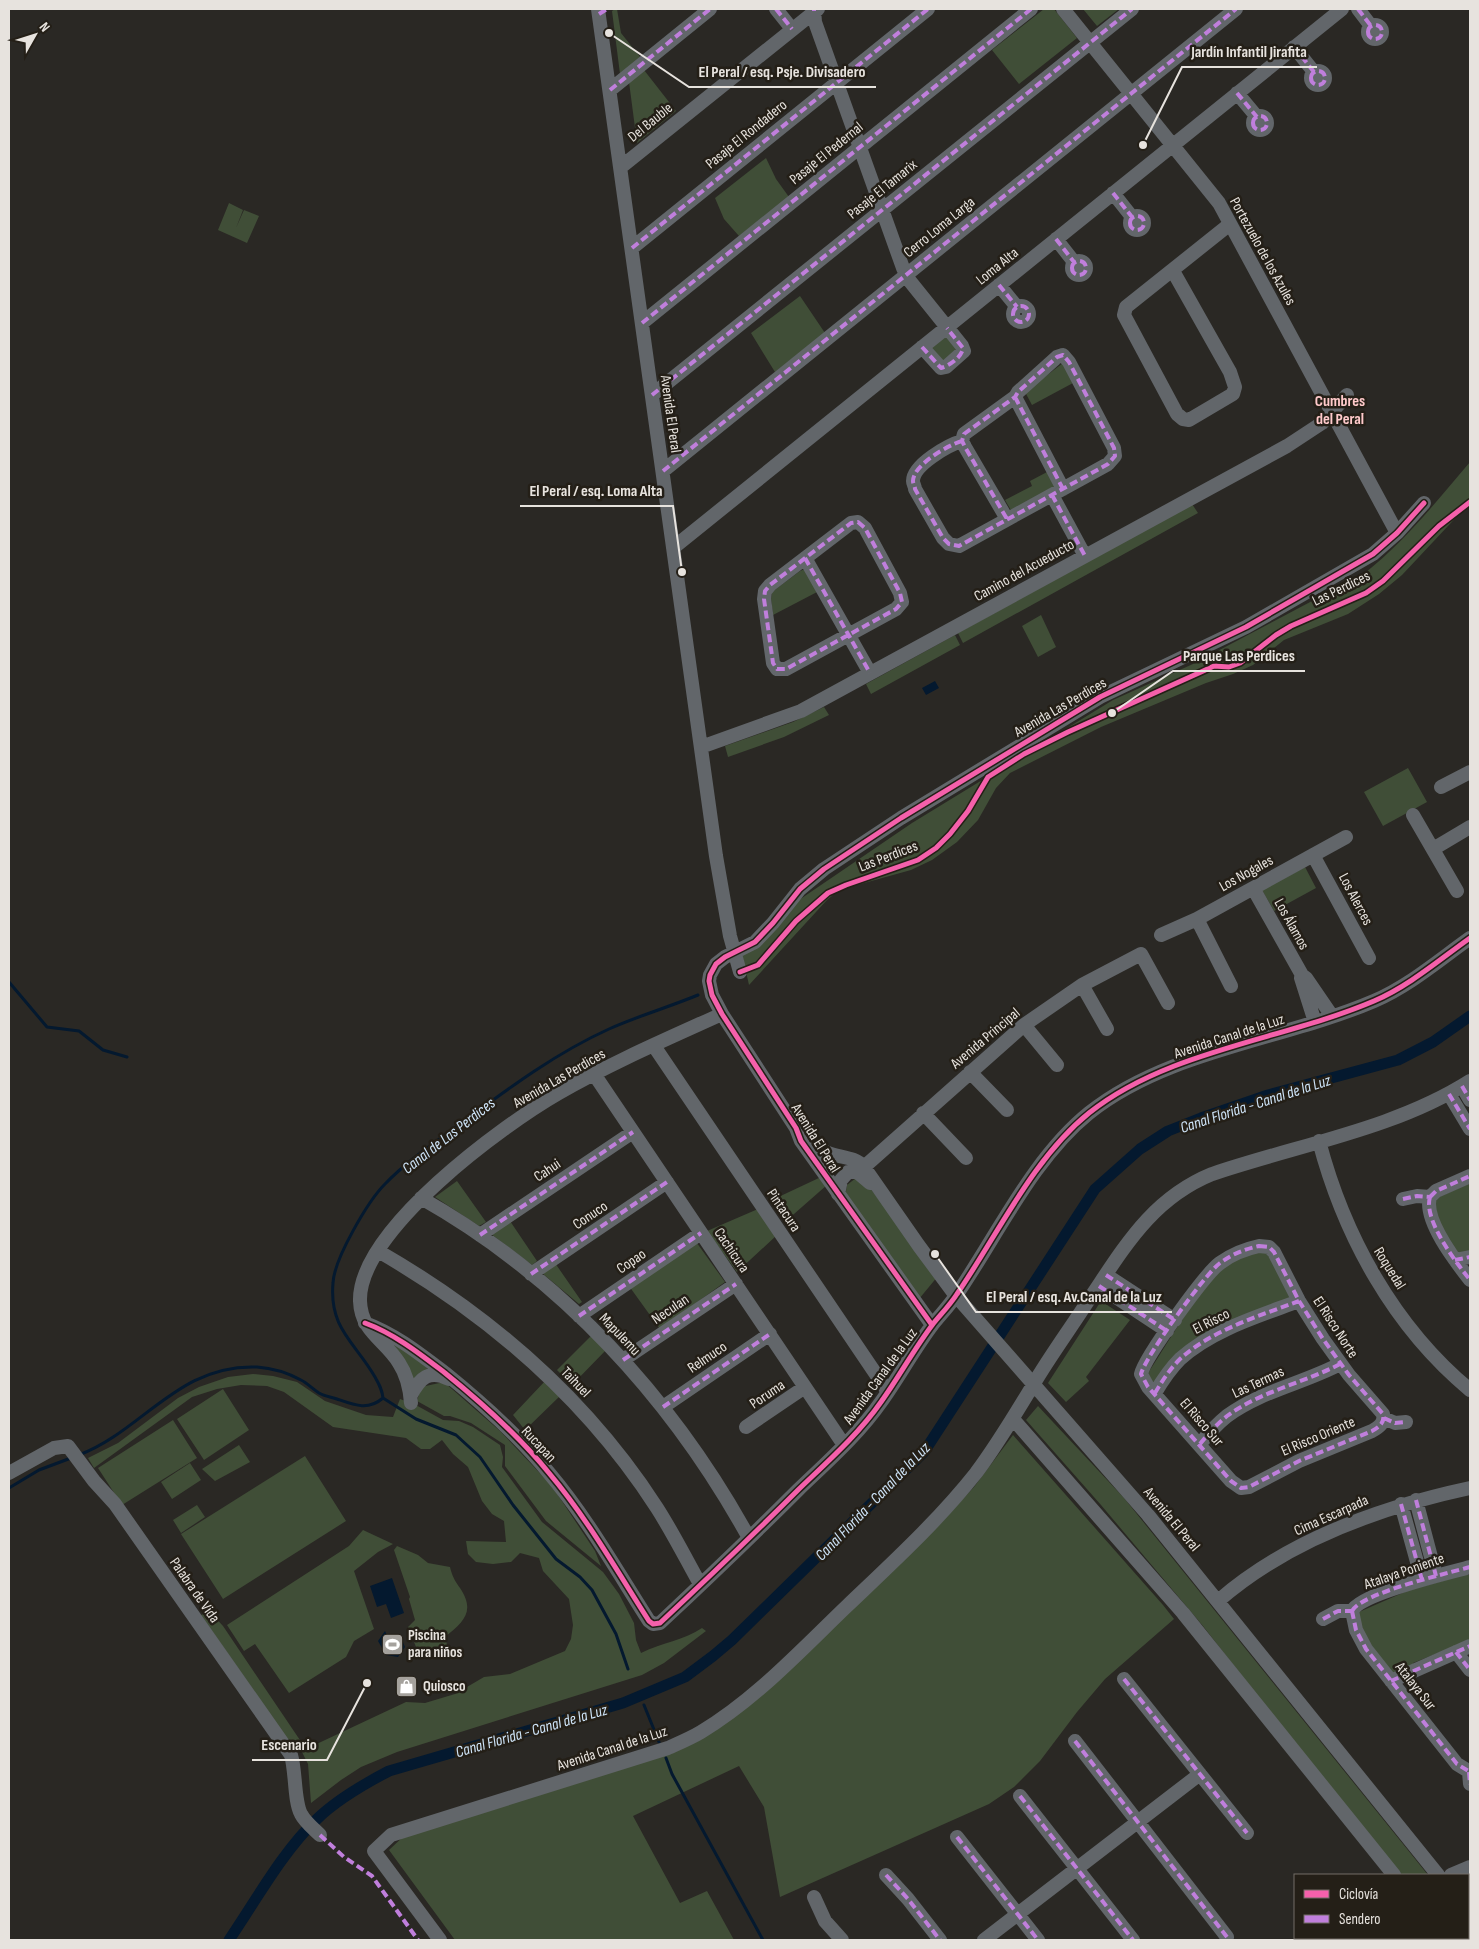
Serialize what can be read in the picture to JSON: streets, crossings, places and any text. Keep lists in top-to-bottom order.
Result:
{
  "streets": {
    "street": [
      "Del Bauble",
      "Pasaje El Rondadero",
      "Pasaje El Pedernal",
      "Pasaje El Tamarix",
      "Cerro Loma Larga",
      "Portezuelo de los Azules",
      "Loma Alta",
      "Avenida El Peral",
      "Camino del Acueducto",
      "Avenida Las Perdices",
      "Los Nogales",
      "Los Alerces",
      "Los Álamos",
      "Avenida Canal de la Luz",
      "Avenida Principal",
      "Cahui",
      "Pintacura",
      "Conuco",
      "Cachicura",
      "Copao",
      "Roquedal",
      "Neculan",
      "El Risco",
      "El Risco Norte",
      "Mapulemu",
      "Relmuco",
      "Taihuel",
      "Las Termas",
      "Poruma",
      "El Risco Sur",
      "El Risco Oriente",
      "Rucapan",
      "Cima Escarpada",
      "Atalaya Poniente",
      "Palabra de Vida",
      "Atalaya Sur"
    ],
    "cycle path": ["Las Perdices"]
  },
  "crossings": [
    ["Del Bauble", "Avenida El Peral"],
    ["Pasaje El Rondadero", "Avenida El Peral"],
    ["Pasaje El Pedernal", "Avenida El Peral"],
    ["Pasaje El Tamarix", "Portezuelo de los Azules"],
    ["Pasaje El Tamarix", "Avenida El Peral"],
    ["Cerro Loma Larga", "Portezuelo de los Azules"],
    ["Cerro Loma Larga", "Avenida El Peral"],
    ["Portezuelo de los Azules", "Loma Alta"],
    ["Portezuelo de los Azules", "Camino del Acueducto"],
    ["Portezuelo de los Azules", "Avenida Las Perdices"],
    ["Loma Alta", "Avenida El Peral"],
    ["Avenida El Peral", "Camino del Acueducto"],
    ["Avenida El Peral", "Avenida Las Perdices"],
    ["Avenida El Peral", "Avenida Canal de la Luz"],
    ["Avenida El Peral", "Avenida Principal"],
    ["Avenida El Peral", "Cima Escarpada"],
    ["Avenida Las Perdices", "Pintacura"],
    ["Avenida Las Perdices", "Cachicura"],
    ["Avenida Las Perdices", "Mapulemu"],
    ["Avenida Las Perdices", "Taihuel"],
    ["Avenida Las Perdices", "Rucapan"],
    ["Los Nogales", "Los Alerces"],
    ["Los Nogales", "Los Álamos"],
    ["Los Álamos", "Avenida Canal de la Luz"],
    ["Avenida Canal de la Luz", "Pintacura"],
    ["Avenida Canal de la Luz", "Cachicura"],
    ["Avenida Canal de la Luz", "Roquedal"],
    ["Avenida Canal de la Luz", "Mapulemu"],
    ["Avenida Canal de la Luz", "Taihuel"],
    ["Avenida Canal de la Luz", "Rucapan"],
    ["Cahui", "Cachicura"],
    ["Cahui", "Mapulemu"],
    ["Conuco", "Cachicura"],
    ["Conuco", "Mapulemu"],
    ["Cachicura", "Copao"],
    ["Cachicura", "Neculan"],
    ["Cachicura", "Relmuco"],
    ["Cachicura", "Poruma"],
    ["Copao", "Mapulemu"],
    ["Neculan", "Mapulemu"],
    ["El Risco", "El Risco Norte"],
    ["El Risco", "El Risco Sur"],
    ["El Risco Norte", "Las Termas"],
    ["El Risco Norte", "El Risco Sur"],
    ["El Risco Norte", "El Risco Oriente"],
    ["Mapulemu", "Relmuco"],
    ["Las Termas", "El Risco Sur"],
    ["El Risco Sur", "El Risco Oriente"],
    ["Atalaya Poniente", "Atalaya Sur"]
  ],
  "districts": ["Cumbres del Peral"],
  "water": ["Canal Florida - Canal de la Luz", "Canal de Las Perdices"],
  "places": {
    "other": [
      "El Peral / esq. Psje. Divisadero",
      "Jardín Infantil Jirafita",
      "El Peral / esq. Loma Alta",
      "Parque Las Perdices",
      "El Peral / esq. Av.Canal de la Luz",
      "Escenario"
    ],
    "sports": ["Piscina para niños"],
    "shop": ["Quiosco"]
  },
  "legend": ["Ciclovía", "Sendero"],
  "north": "top right"
}
